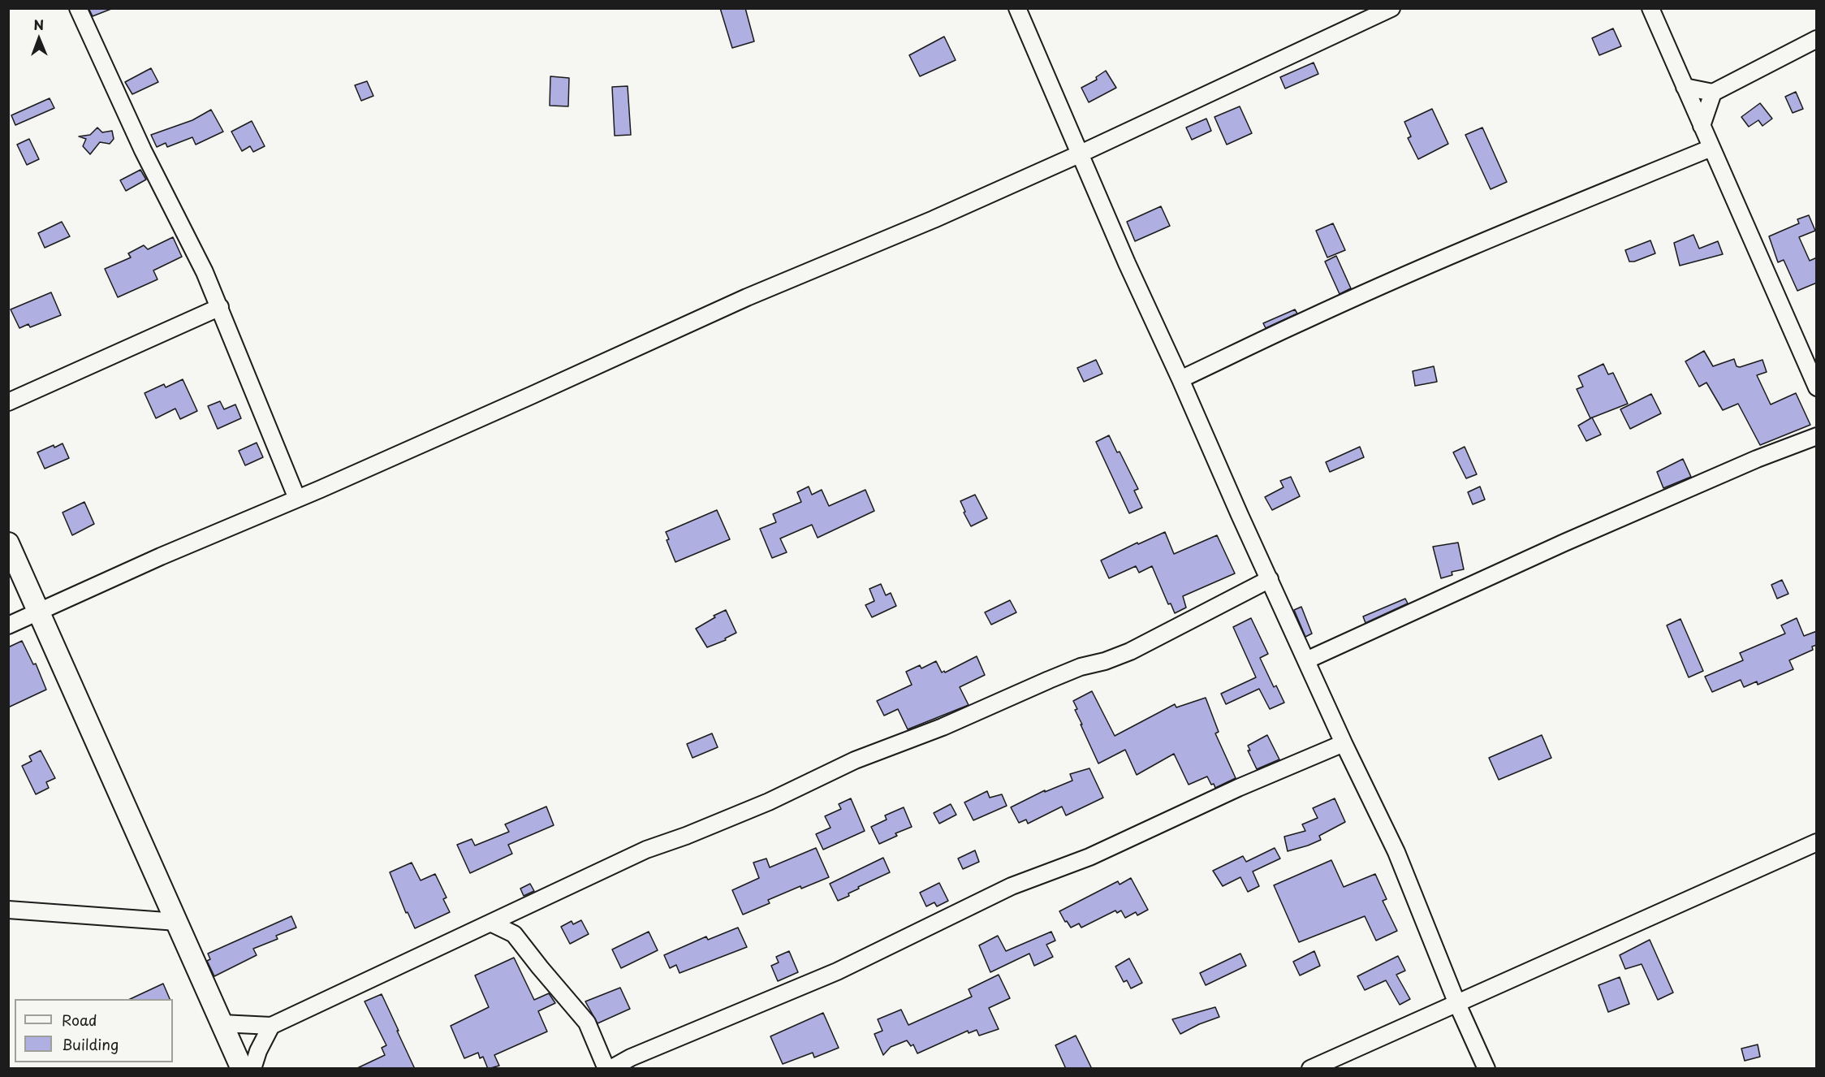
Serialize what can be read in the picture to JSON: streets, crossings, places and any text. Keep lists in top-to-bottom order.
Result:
{
  "legend": ["Road", "Building"],
  "north": "top"
}
